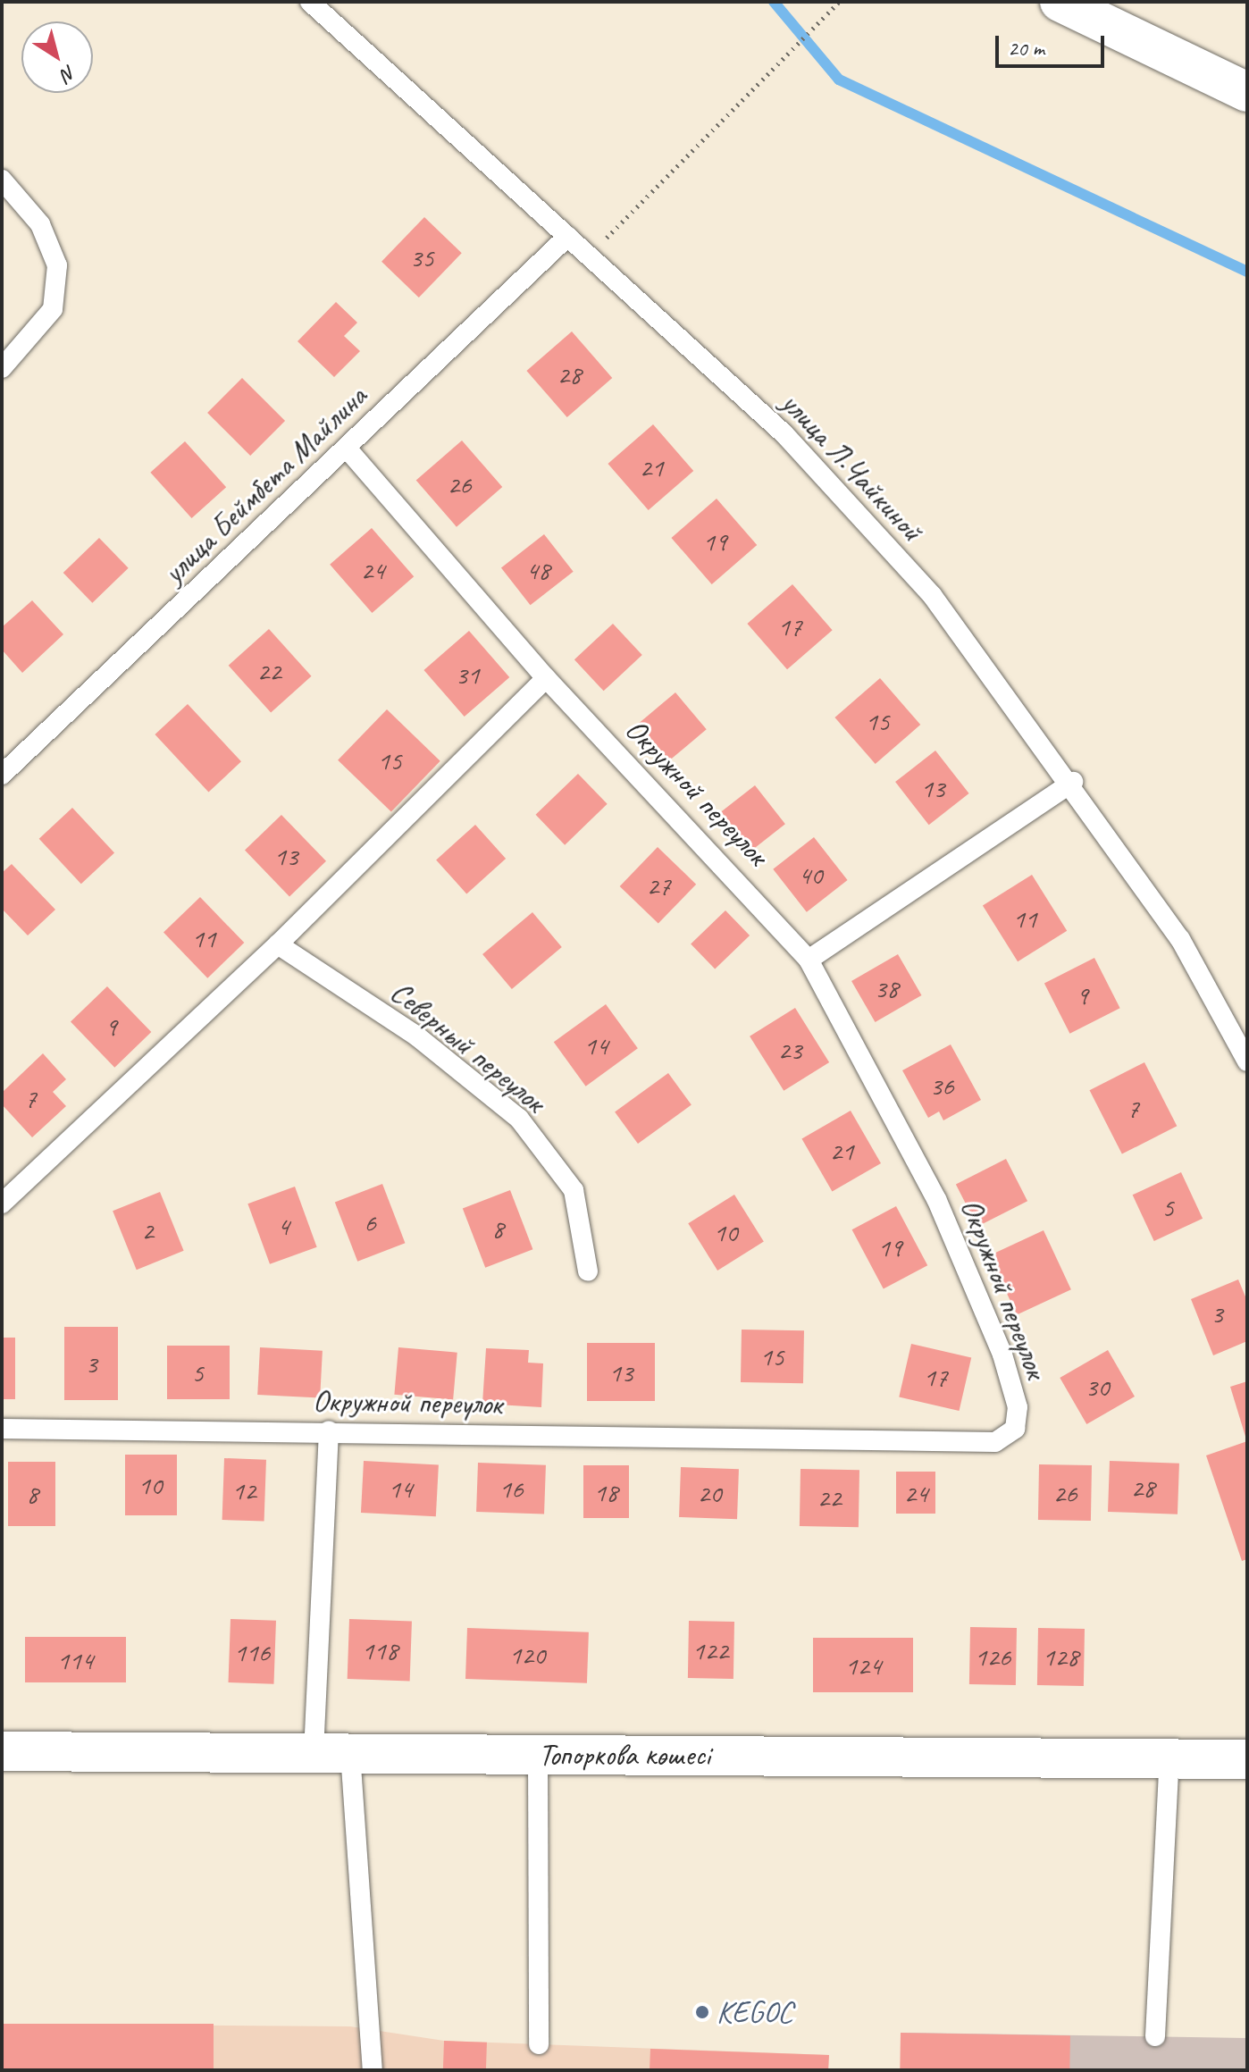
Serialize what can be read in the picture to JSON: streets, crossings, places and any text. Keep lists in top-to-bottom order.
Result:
{
  "streets": {
    "main road": ["Топоркова көшесі"],
    "lane": [
      "улица Л.Чайкиной",
      "улица Беймбета Майлина",
      "Окружной переулок",
      "Северный переулок"
    ]
  },
  "crossings": [
    ["улица Л.Чайкиной", "улица Беймбета Майлина"],
    ["улица Беймбета Майлина", "Окружной переулок"]
  ],
  "places": ["KEGOC"],
  "house_numbers": [
    "35",
    "28",
    "21",
    "26",
    "19",
    "24",
    "48",
    "17",
    "22",
    "31",
    "15",
    "15",
    "13",
    "13",
    "40",
    "27",
    "11",
    "11",
    "38",
    "9",
    "9",
    "14",
    "23",
    "36",
    "7",
    "7",
    "21",
    "5",
    "6",
    "4",
    "8",
    "2",
    "10",
    "19",
    "3",
    "15",
    "3",
    "5",
    "13",
    "17",
    "30",
    "10",
    "28",
    "14",
    "16",
    "12",
    "18",
    "20",
    "24",
    "26",
    "8",
    "22",
    "118",
    "122",
    "116",
    "120",
    "126",
    "128",
    "114",
    "124"
  ],
  "scale_bar": "20 m",
  "north": "bottom right"
}
